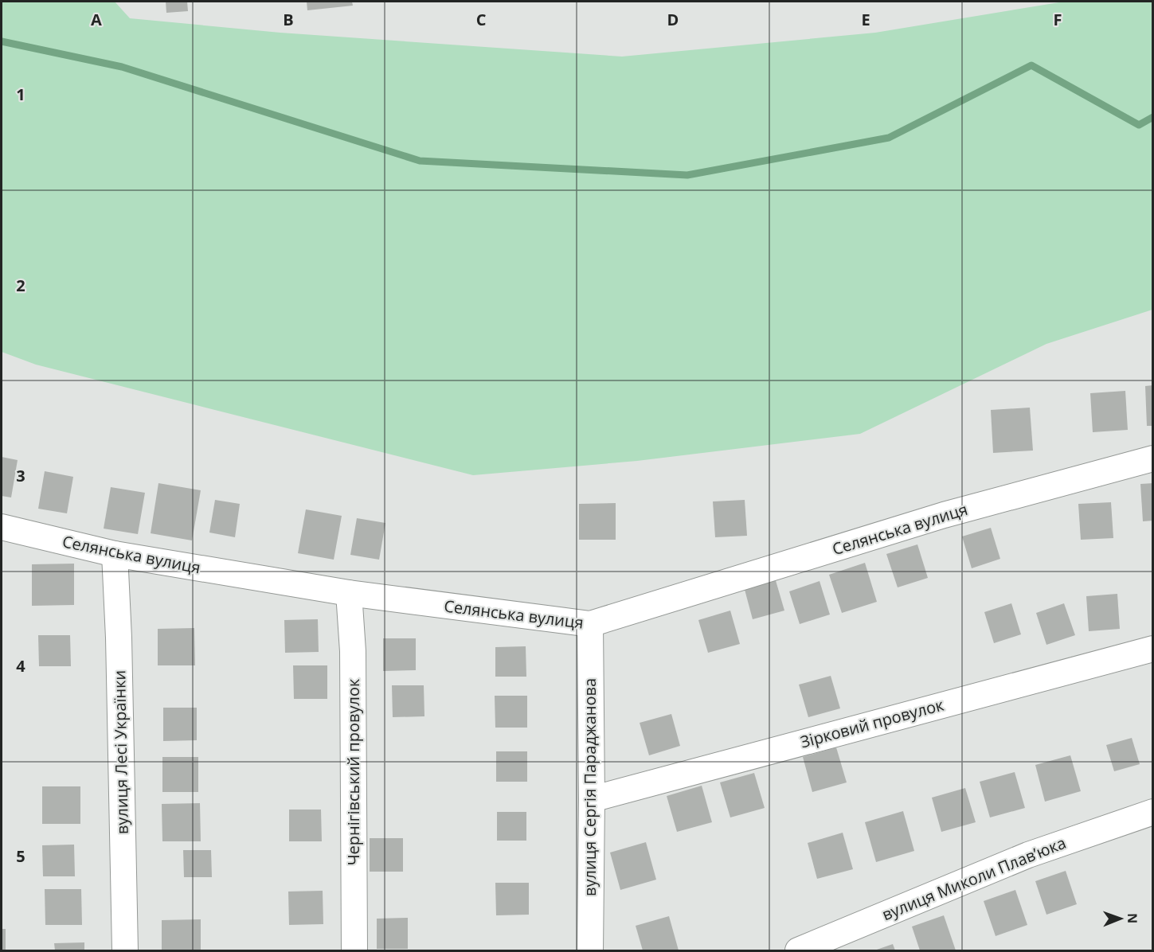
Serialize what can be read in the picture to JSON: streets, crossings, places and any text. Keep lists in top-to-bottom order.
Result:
{
  "streets": {
    "street": [
      "Селянська вулиця",
      "Зірковий провулок",
      "вулиця Лесі Українки",
      "Чернігівський провулок",
      "вулиця Сергія Параджанова",
      "вулиця Миколи Плавʼюка"
    ]
  },
  "crossings": [
    ["Селянська вулиця", "вулиця Лесі Українки"],
    ["Селянська вулиця", "Чернігівський провулок"],
    ["Селянська вулиця", "вулиця Сергія Параджанова"],
    ["Зірковий провулок", "вулиця Сергія Параджанова"]
  ],
  "north": "right",
  "grid": {
    "columns": [
      "A",
      "B",
      "C",
      "D",
      "E",
      "F"
    ],
    "rows": [
      "1",
      "2",
      "3",
      "4",
      "5"
    ]
  }
}
